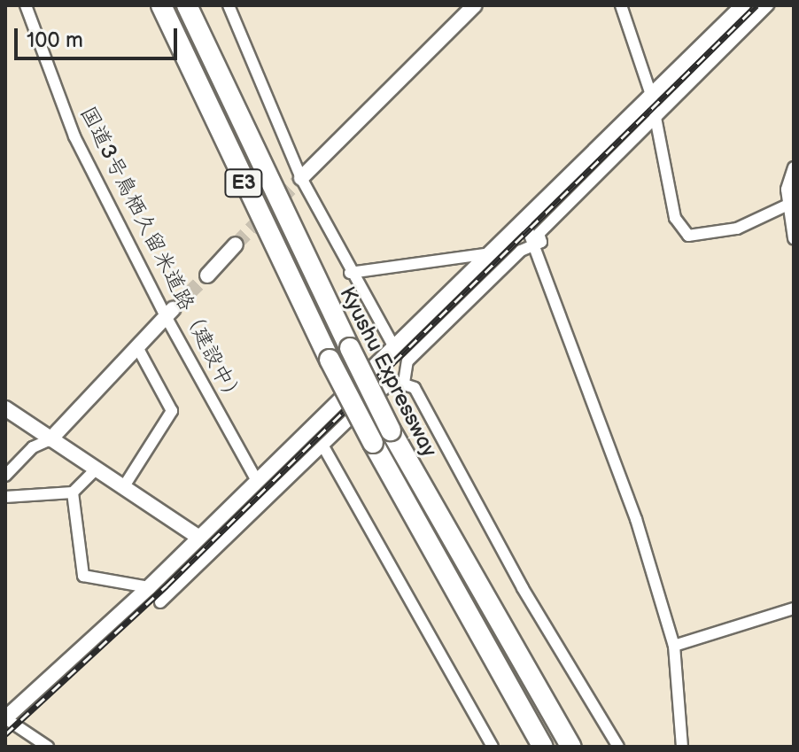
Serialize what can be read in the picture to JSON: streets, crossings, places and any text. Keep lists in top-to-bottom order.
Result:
{
  "streets": {
    "highway": ["E3", "Kyushu Expressway"],
    "street": ["国道3号鳥栖久留米道路（建設中）"]
  },
  "scale_bar": "100 m"
}
